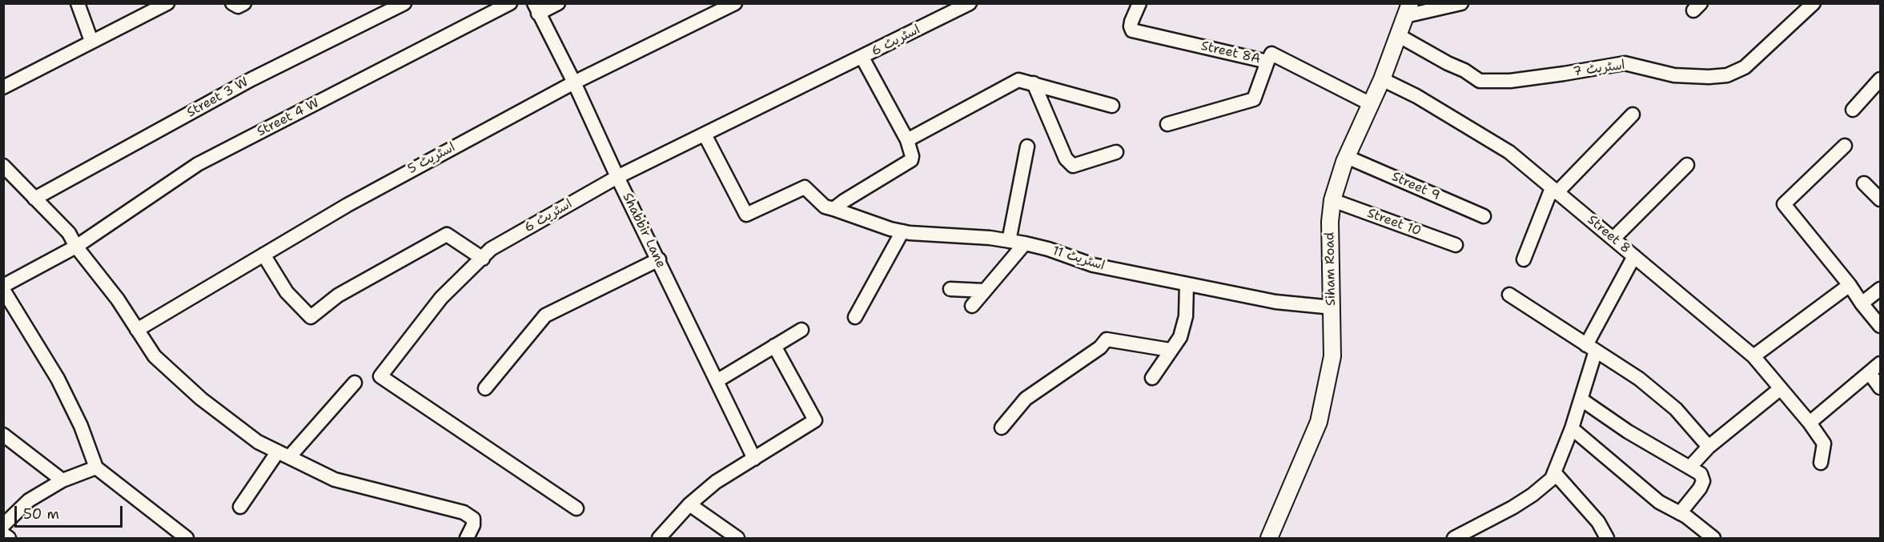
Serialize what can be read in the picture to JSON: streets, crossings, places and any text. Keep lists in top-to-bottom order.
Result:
{
  "streets": {
    "street": [
      "اسٹریٹ 6",
      "Street 8A",
      "اسٹریٹ 7",
      "Street 3 W",
      "Street 4 W",
      "اسٹریٹ 5",
      "Street 9",
      "Street 10",
      "Shabbir Lane",
      "Street 8",
      "اسٹریٹ 11",
      "Siham Road"
    ]
  },
  "crossings": [
    ["اسٹریٹ 6", "Shabbir Lane"],
    ["اسٹریٹ 6", "اسٹریٹ 11"],
    ["Street 8A", "Siham Road"],
    ["اسٹریٹ 7", "Siham Road"],
    ["اسٹریٹ 5", "Shabbir Lane"],
    ["Street 9", "Siham Road"],
    ["Street 10", "Siham Road"],
    ["Street 8", "Siham Road"],
    ["اسٹریٹ 11", "Siham Road"]
  ],
  "scale_bar": "50 m"
}
